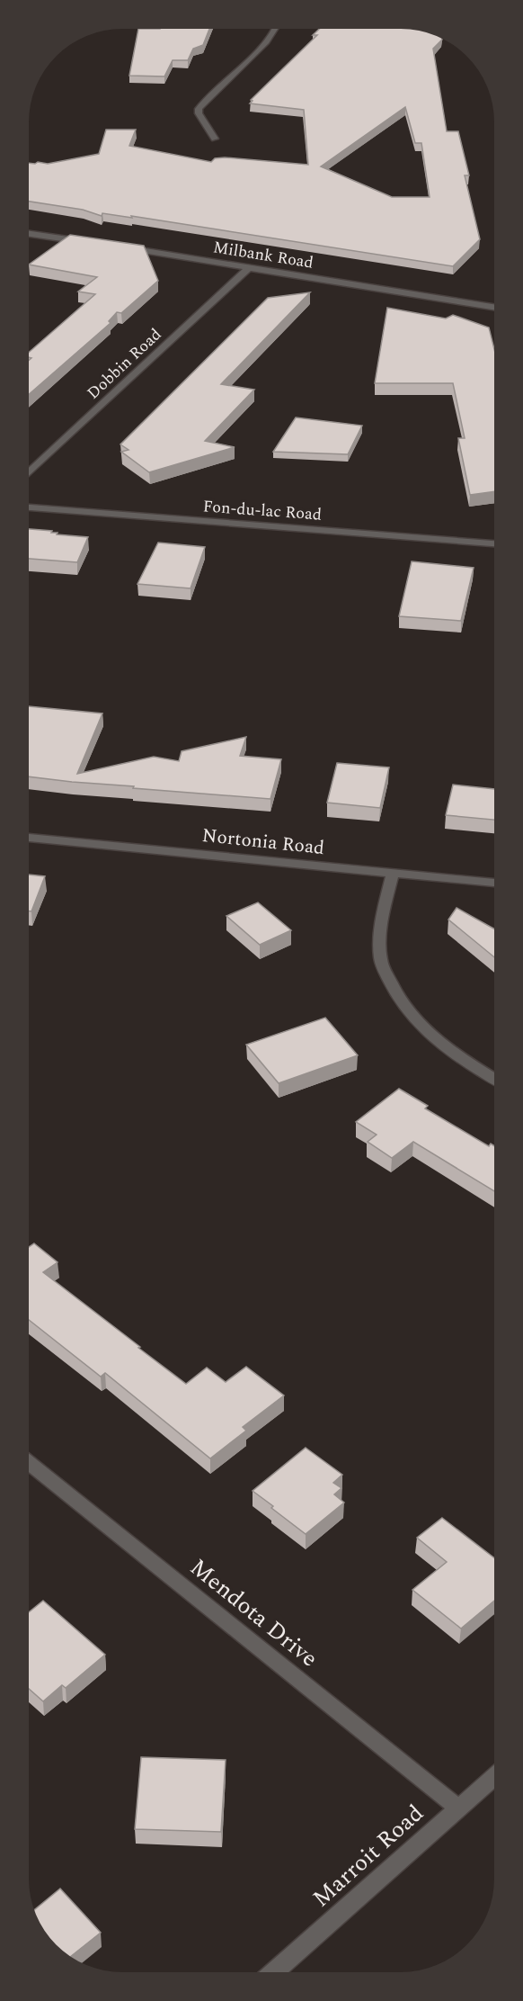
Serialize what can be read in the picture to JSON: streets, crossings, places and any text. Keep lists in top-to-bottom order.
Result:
{
  "streets": {
    "street": [
      "Milbank Road",
      "Dobbin Road",
      "Fon-du-lac Road",
      "Nortonia Road",
      "Mendota Drive",
      "Marroit Road"
    ]
  },
  "crossings": [
    ["Milbank Road", "Dobbin Road"],
    ["Mendota Drive", "Marroit Road"]
  ]
}
